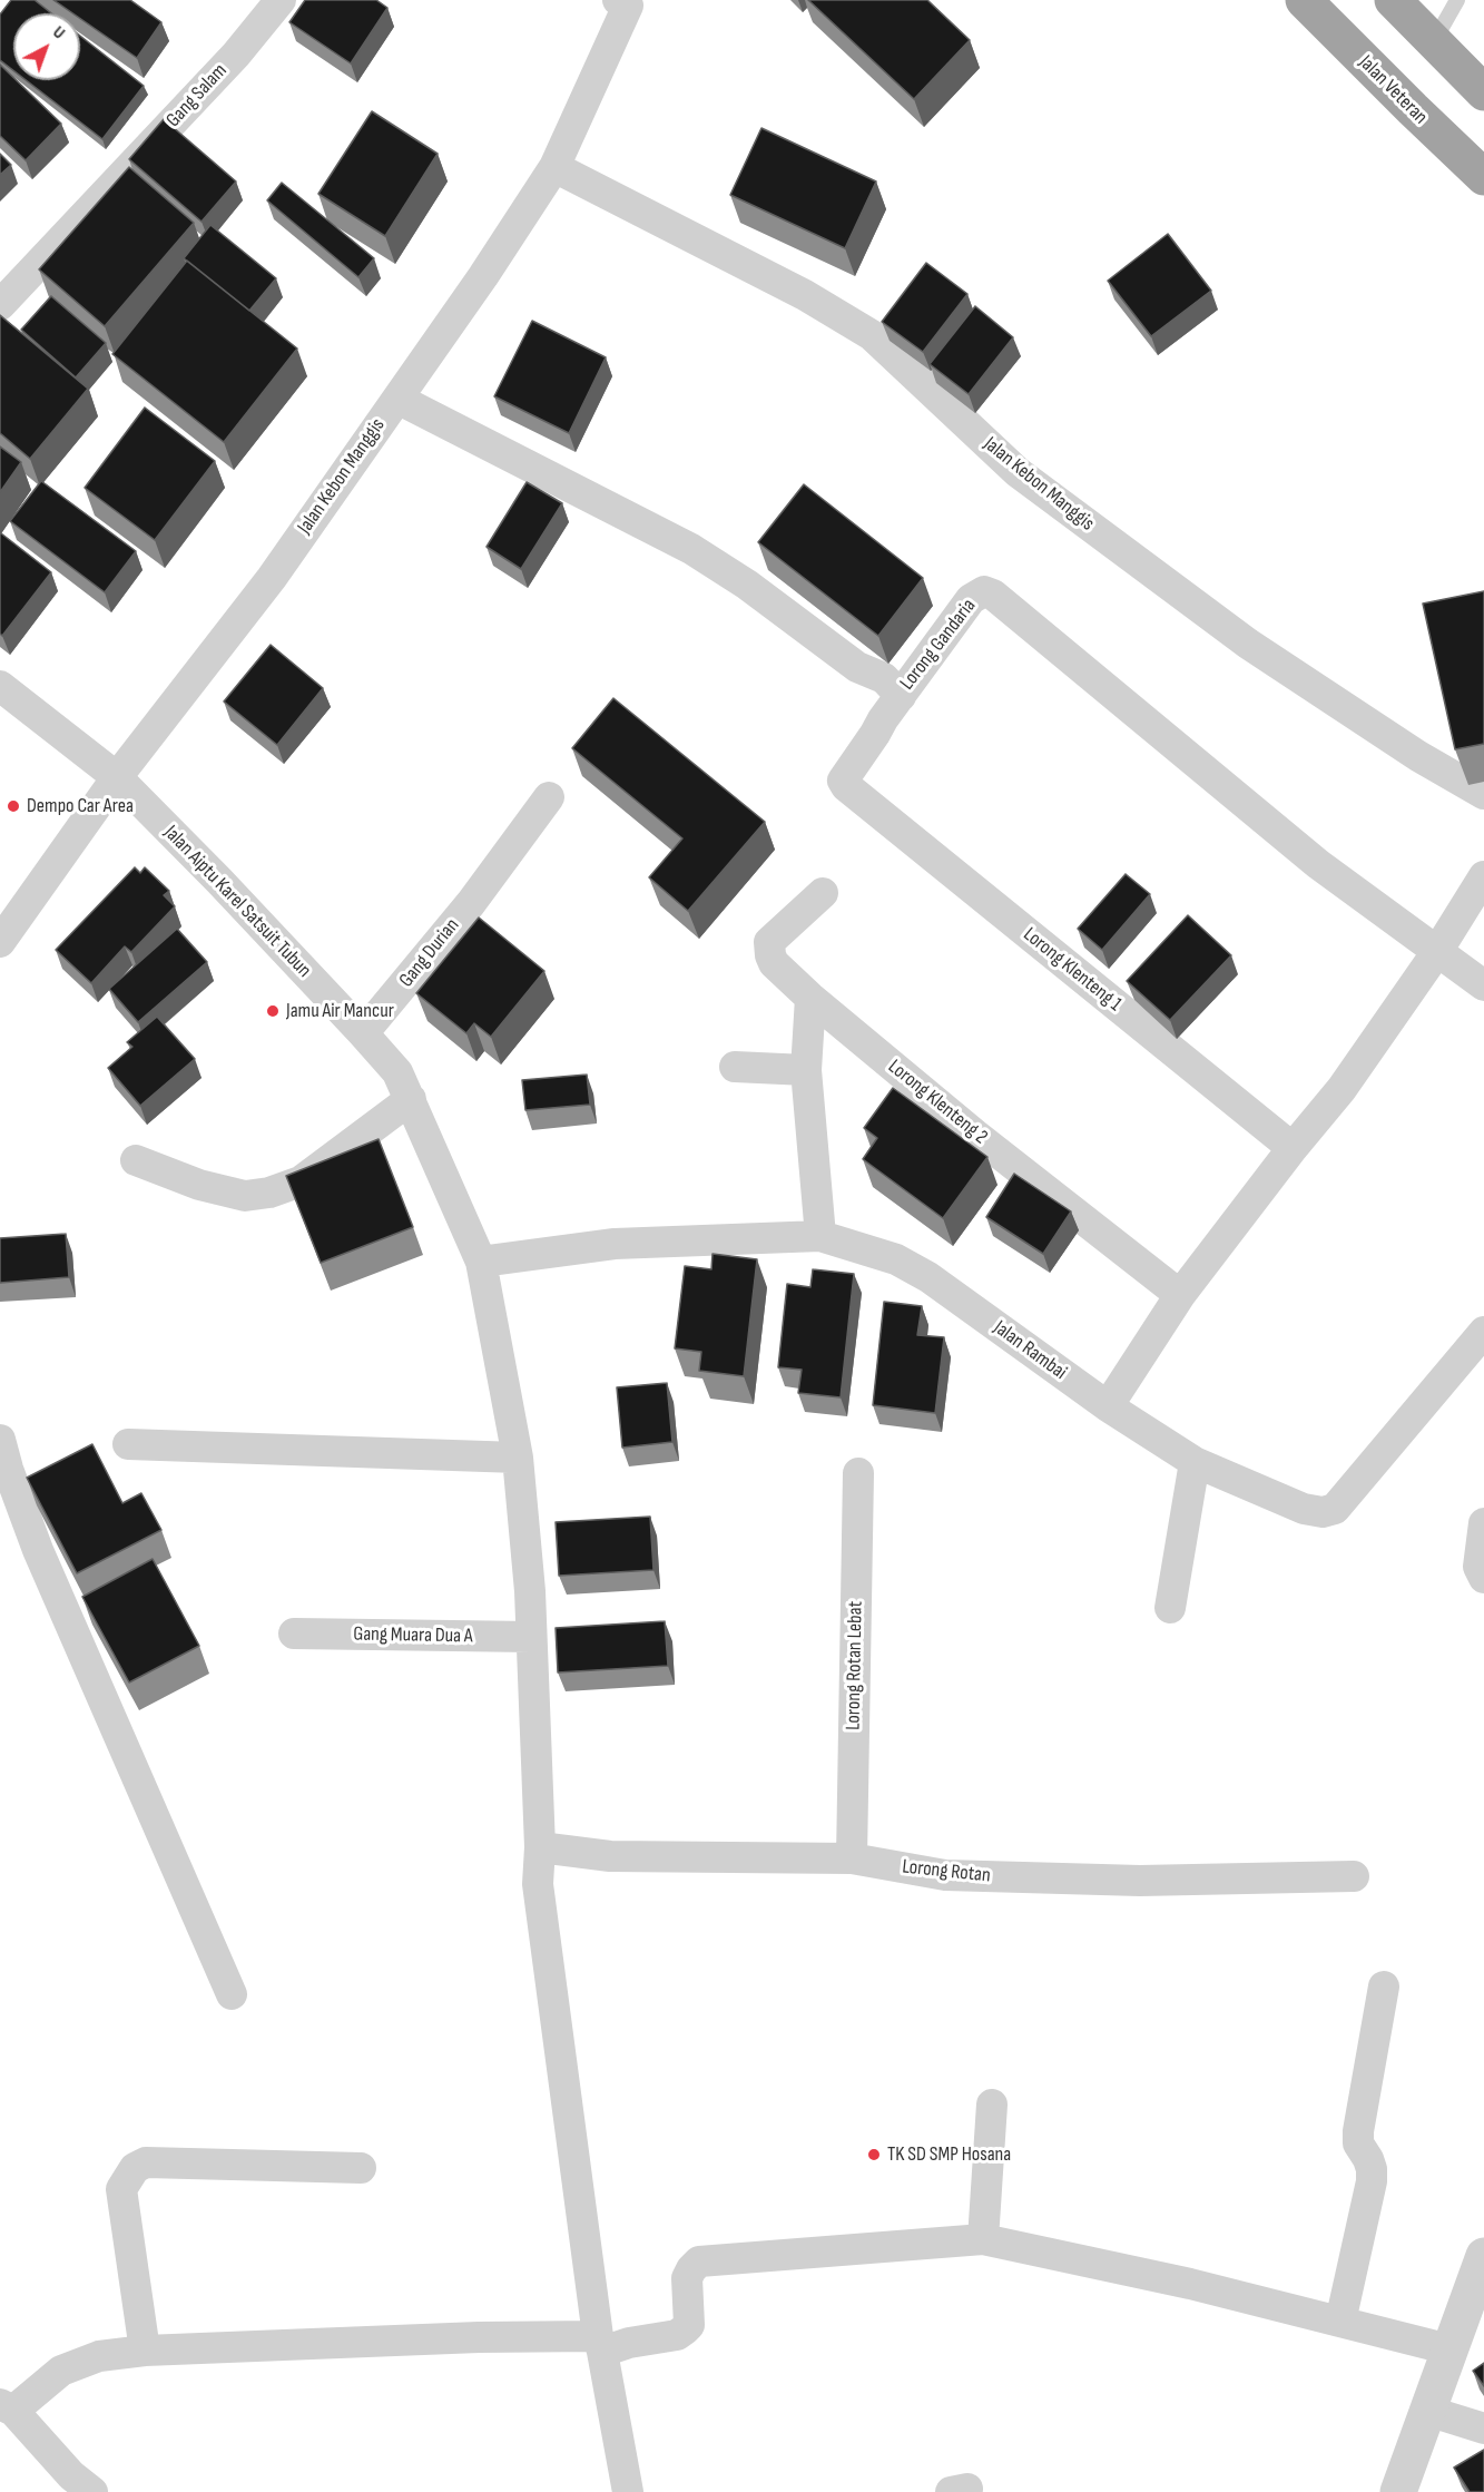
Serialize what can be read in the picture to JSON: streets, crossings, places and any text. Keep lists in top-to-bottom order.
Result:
{
  "streets": {
    "highway": ["Jalan Veteran"],
    "street": [
      "Gang Salam",
      "Jalan Kebon Manggis",
      "Lorong Gandaria",
      "Jalan Aiptu Karel Satsuit Tubun",
      "Gang Durian",
      "Lorong Klenteng 1",
      "Lorong Klenteng 2",
      "Jalan Rambai",
      "Gang Muara Dua A",
      "Lorong Rotan Lebat",
      "Lorong Rotan"
    ]
  },
  "crossings": [
    ["Jalan Kebon Manggis", "Lorong Gandaria"],
    ["Jalan Kebon Manggis", "Jalan Aiptu Karel Satsuit Tubun"],
    ["Lorong Gandaria", "Lorong Klenteng 1"],
    ["Jalan Aiptu Karel Satsuit Tubun", "Gang Durian"],
    ["Jalan Aiptu Karel Satsuit Tubun", "Jalan Rambai"],
    ["Jalan Aiptu Karel Satsuit Tubun", "Gang Muara Dua A"],
    ["Jalan Aiptu Karel Satsuit Tubun", "Lorong Rotan"],
    ["Lorong Rotan Lebat", "Lorong Rotan"]
  ],
  "places": ["Dempo Car Area", "Jamu Air Mancur", "TK SD SMP Hosana"],
  "north": "top right"
}
